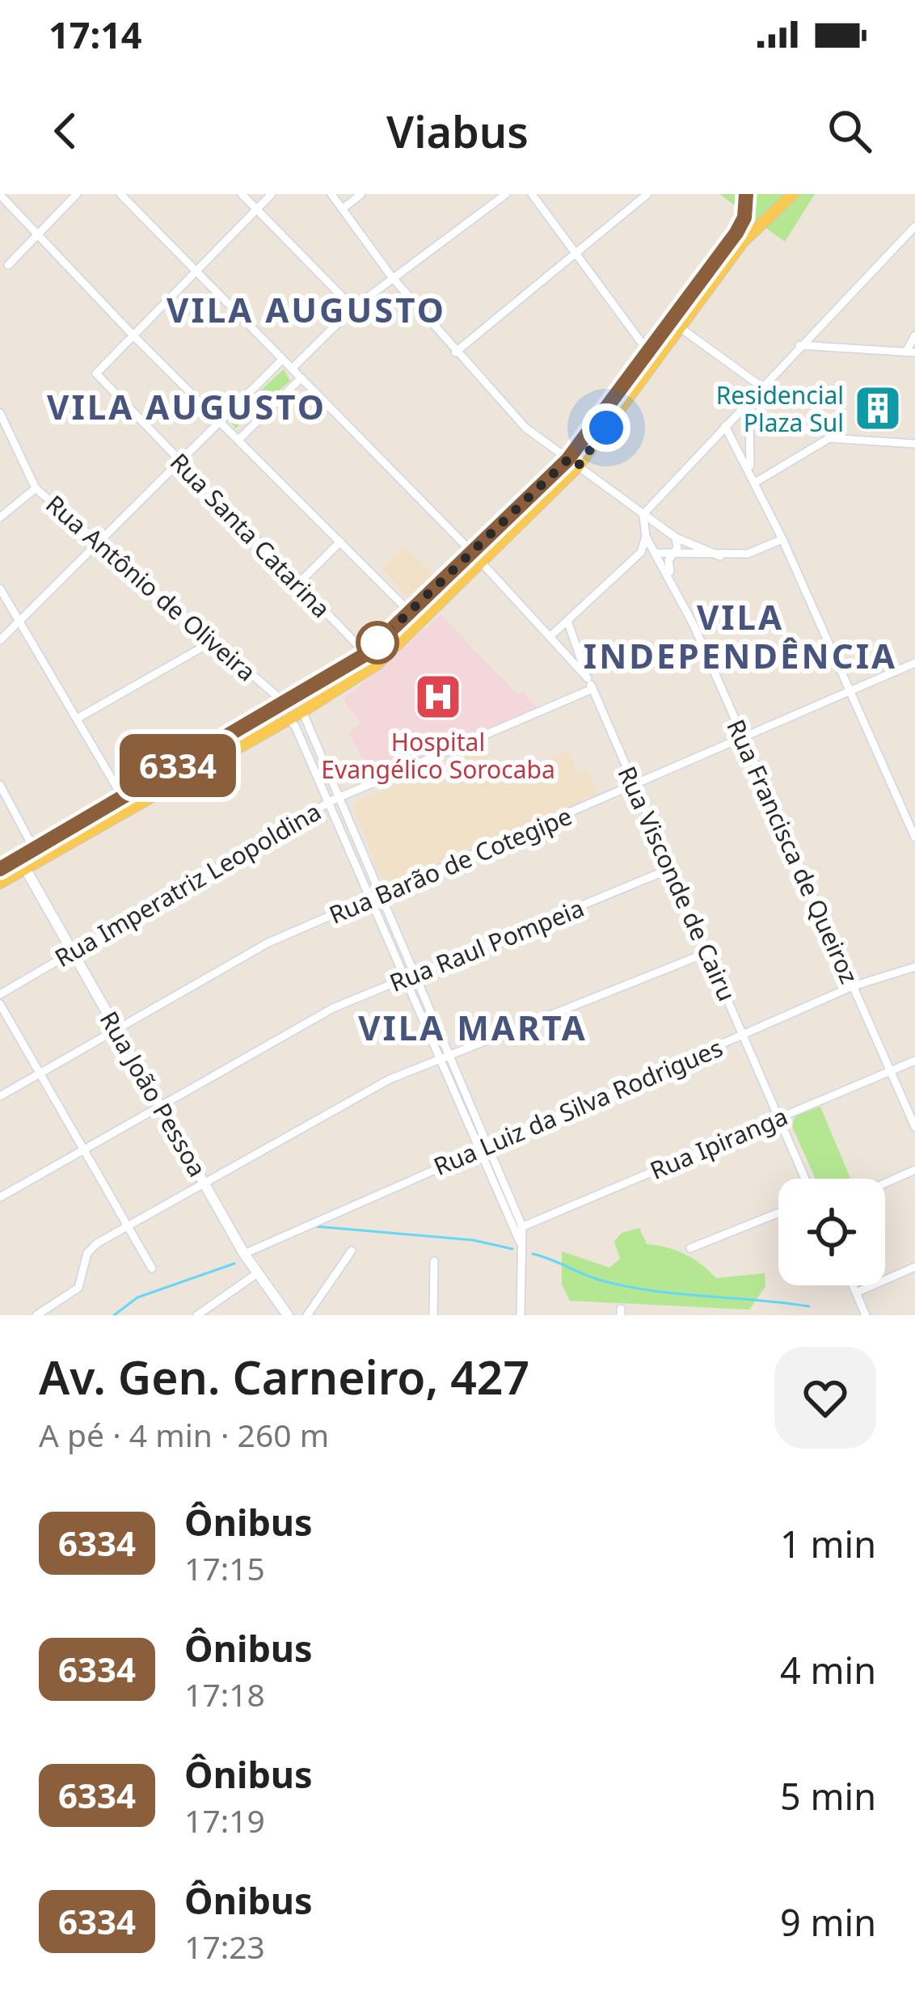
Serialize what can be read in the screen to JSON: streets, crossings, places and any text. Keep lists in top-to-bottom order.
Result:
{
  "streets": {
    "main road": ["Rua João Pessoa"],
    "street": [
      "Rua Santa Catarina",
      "Rua Antônio de Oliveira",
      "Rua Francisca de Queiroz",
      "Rua Barão de Cotegipe",
      "Rua Visconde de Cairu",
      "Rua Imperatriz Leopoldina",
      "Rua Raul Pompeia",
      "Rua Luiz da Silva Rodrigues",
      "Rua Ipiranga"
    ]
  },
  "crossings": [
    ["Rua Francisca de Queiroz", "Rua Barão de Cotegipe"],
    ["Rua Francisca de Queiroz", "Rua Luiz da Silva Rodrigues"],
    ["Rua Francisca de Queiroz", "Rua Ipiranga"],
    ["Rua Barão de Cotegipe", "Rua Visconde de Cairu"],
    ["Rua Barão de Cotegipe", "Rua João Pessoa"],
    ["Rua Visconde de Cairu", "Rua Imperatriz Leopoldina"],
    ["Rua Visconde de Cairu", "Rua Raul Pompeia"],
    ["Rua Visconde de Cairu", "Rua Luiz da Silva Rodrigues"],
    ["Rua Visconde de Cairu", "Rua Ipiranga"],
    ["Rua Imperatriz Leopoldina", "Rua João Pessoa"],
    ["Rua Raul Pompeia", "Rua João Pessoa"],
    ["Rua João Pessoa", "Rua Luiz da Silva Rodrigues"]
  ],
  "districts": [
    "VILA AUGUSTO",
    "VILA AUGUSTO",
    "VILA INDEPENDÊNCIA",
    "VILA MARTA"
  ],
  "places": {
    "building": ["Residencial Plaza Sul"],
    "hospital": ["Hospital Evangélico Sorocaba"]
  },
  "lines": ["bus line 6334"],
  "page": {
    "status": "17:14",
    "header": "Viabus",
    "on_map": "6334",
    "heading": ["Av. Gen. Carneiro, 427", "A pé · 4 min · 260 m"],
    "list": [
      {
        "mark": "6334",
        "name": "Ônibus",
        "note": "17:15",
        "value": "1 min"
      },
      {
        "mark": "6334",
        "name": "Ônibus",
        "note": "17:18",
        "value": "4 min"
      },
      {
        "mark": "6334",
        "name": "Ônibus",
        "note": "17:19",
        "value": "5 min"
      },
      {
        "mark": "6334",
        "name": "Ônibus",
        "note": "17:23",
        "value": "9 min"
      }
    ]
  }
}
